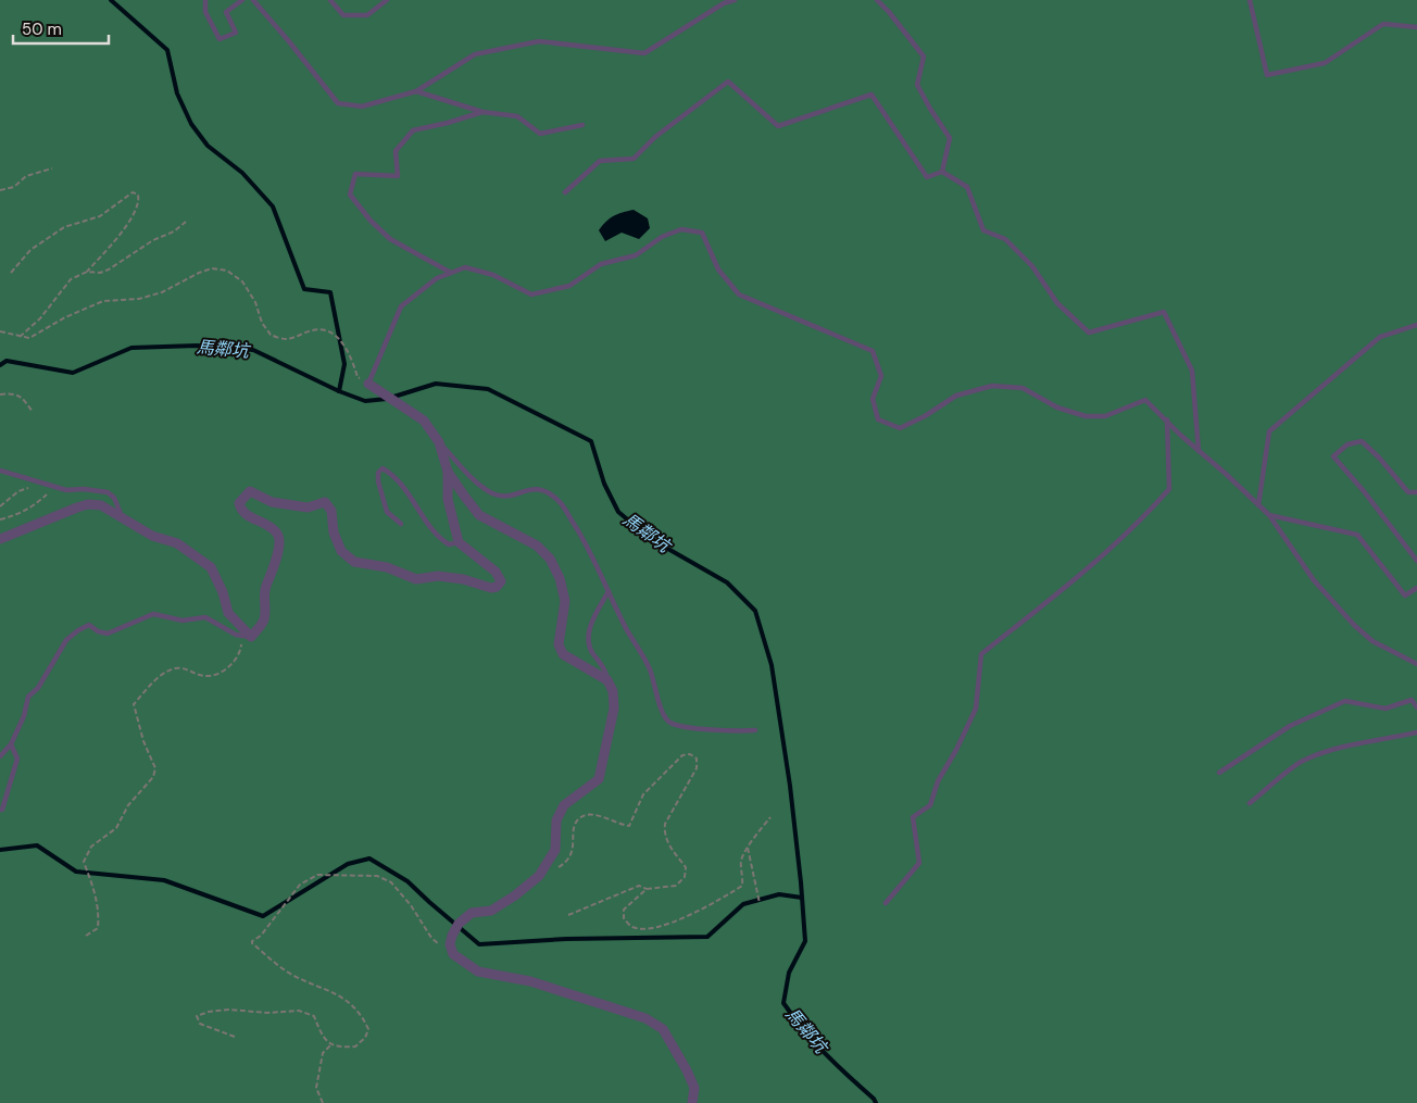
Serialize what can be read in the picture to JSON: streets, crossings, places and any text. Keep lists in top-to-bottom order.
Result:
{
  "water": ["馬鄰坑"],
  "scale_bar": "50 m"
}
